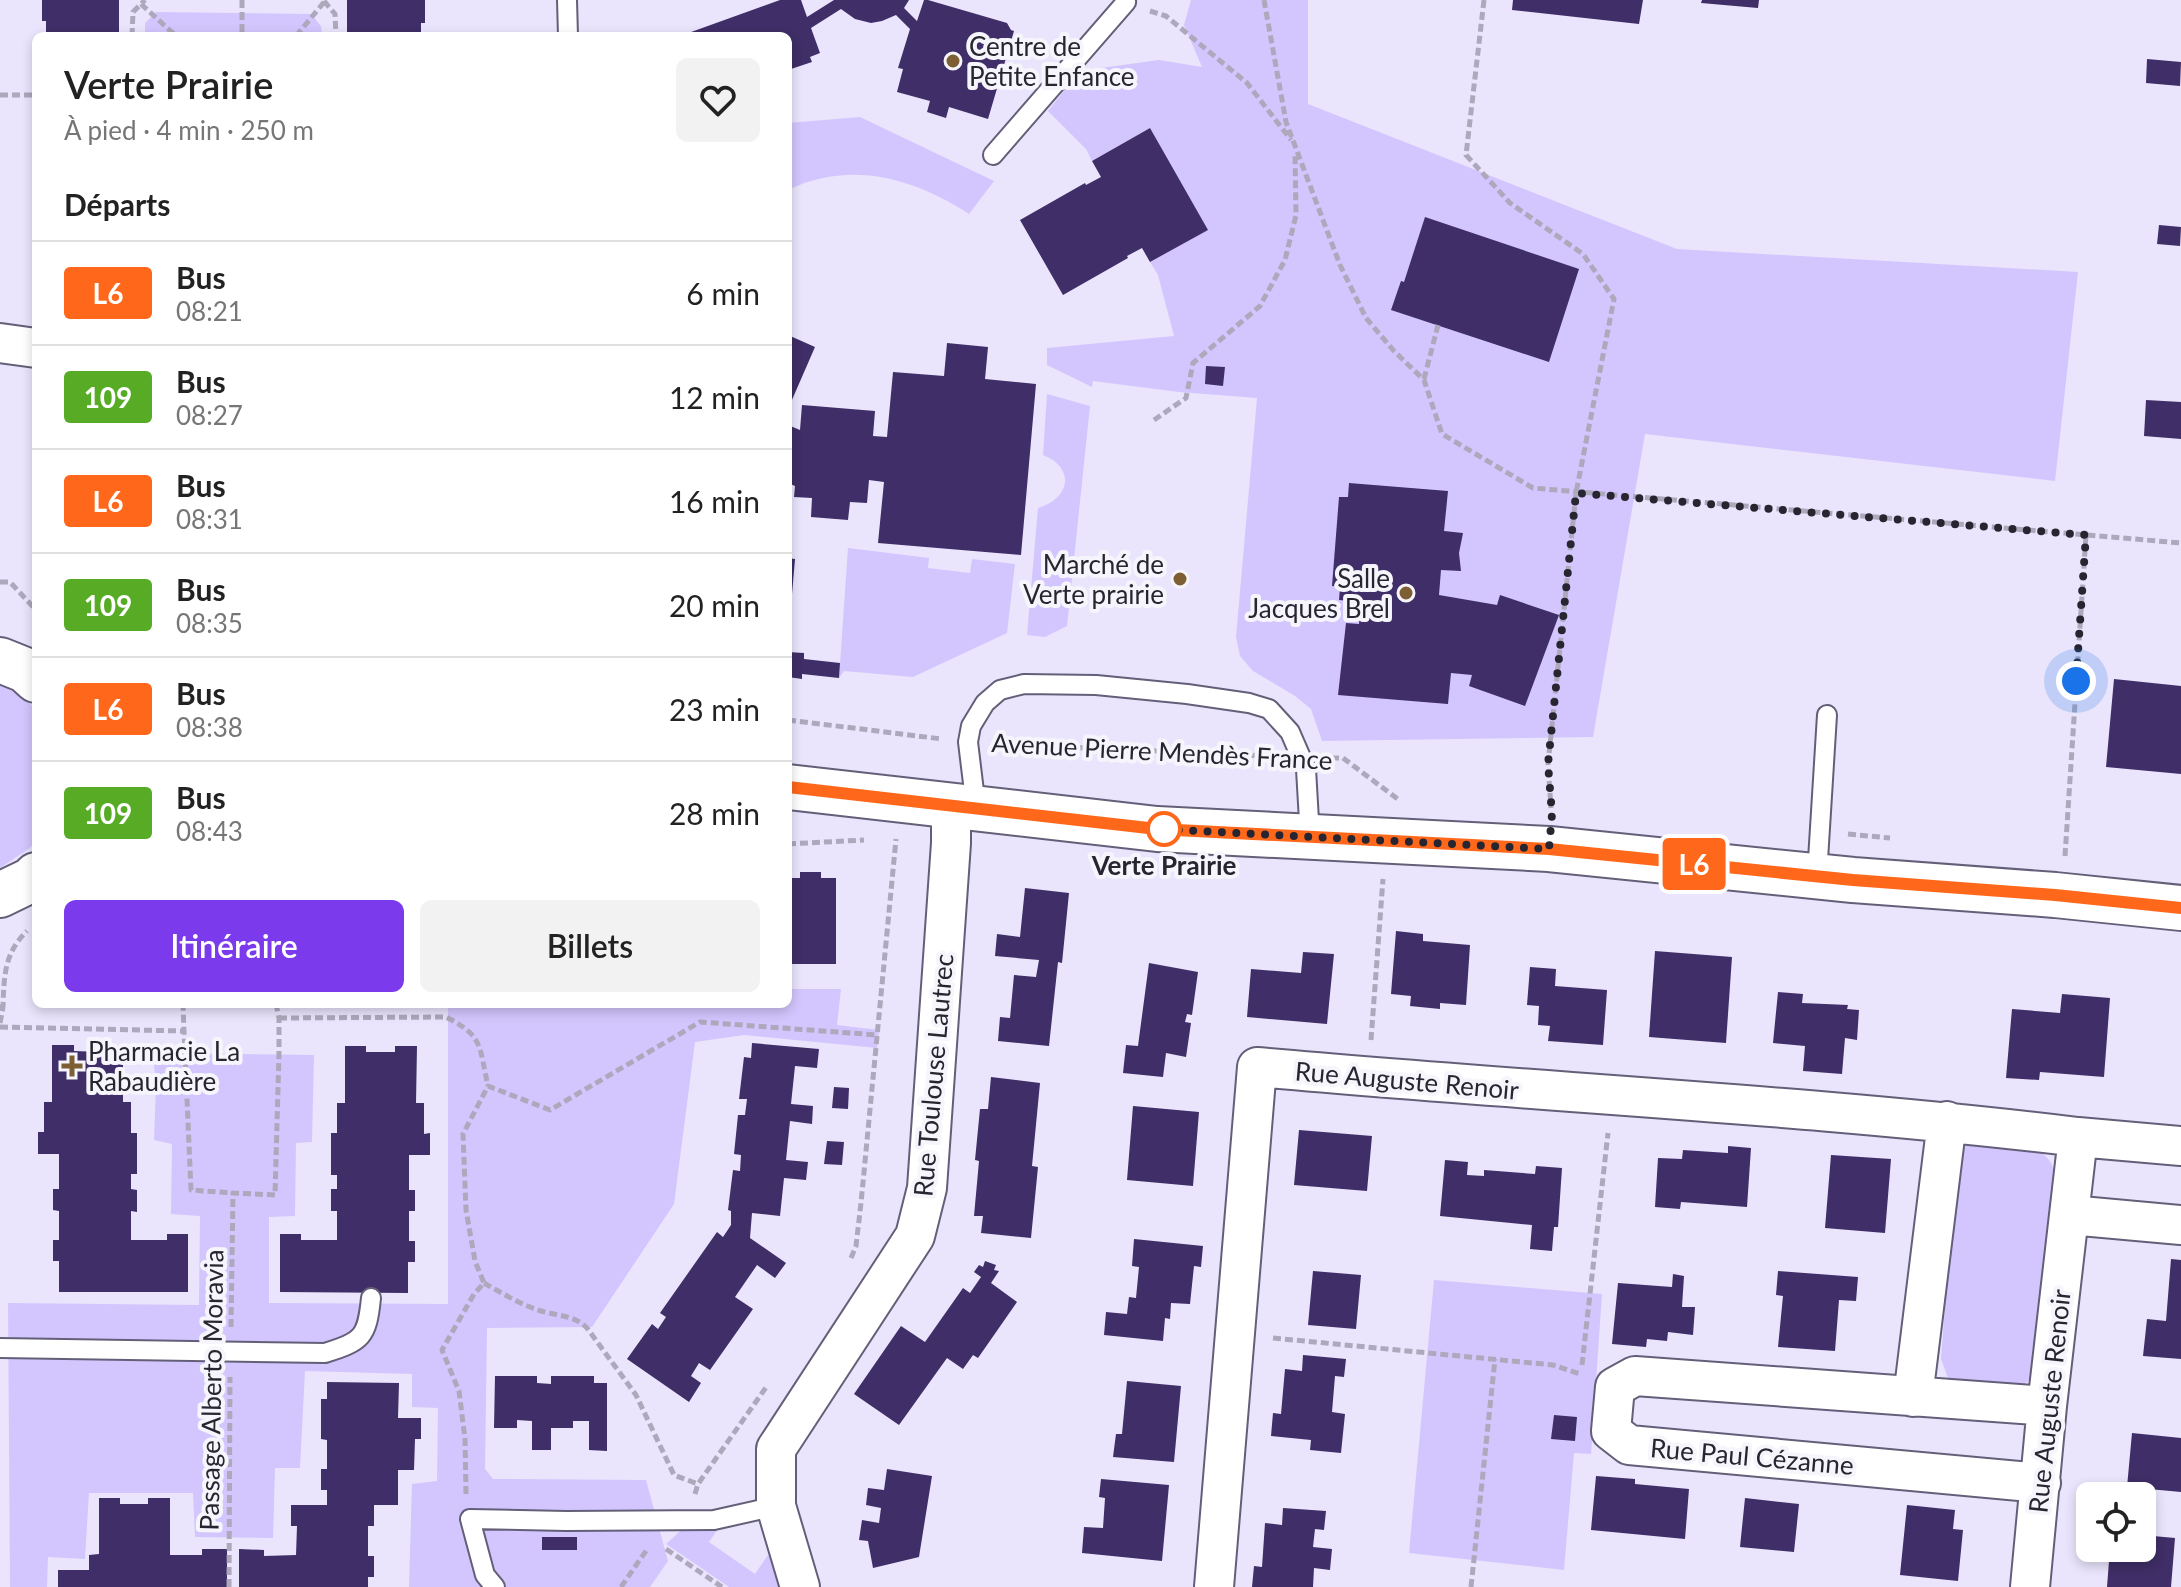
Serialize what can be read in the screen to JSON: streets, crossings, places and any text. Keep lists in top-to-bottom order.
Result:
{
  "streets": {
    "street": ["Rue Toulouse Lautrec", "Rue Auguste Renoir", "Rue Paul Cézanne"],
    "path": ["Avenue Pierre Mendès France", "Passage Alberto Moravia"]
  },
  "crossings": [
    ["Rue Auguste Renoir", "Rue Paul Cézanne"]
  ],
  "places": {
    "other": [
      "Centre de Petite Enfance",
      "Marché de Verte prairie",
      "Salle Jacques Brel",
      "Verte Prairie"
    ],
    "health": ["Pharmacie La Rabaudière"]
  },
  "lines": ["bus line L6"],
  "page": {
    "on_map": "L6",
    "heading": [
      ["Verte Prairie", "À pied · 4 min · 250 m"],
      "Départs"
    ],
    "list": [
      {
        "mark": "L6",
        "name": "Bus",
        "note": "08:21",
        "value": "6 min"
      },
      {
        "mark": "109",
        "name": "Bus",
        "note": "08:27",
        "value": "12 min"
      },
      {
        "mark": "L6",
        "name": "Bus",
        "note": "08:31",
        "value": "16 min"
      },
      {
        "mark": "109",
        "name": "Bus",
        "note": "08:35",
        "value": "20 min"
      },
      {
        "mark": "L6",
        "name": "Bus",
        "note": "08:38",
        "value": "23 min"
      },
      {
        "mark": "109",
        "name": "Bus",
        "note": "08:43",
        "value": "28 min"
      }
    ],
    "buttons": ["Itinéraire", "Billets"]
  }
}
